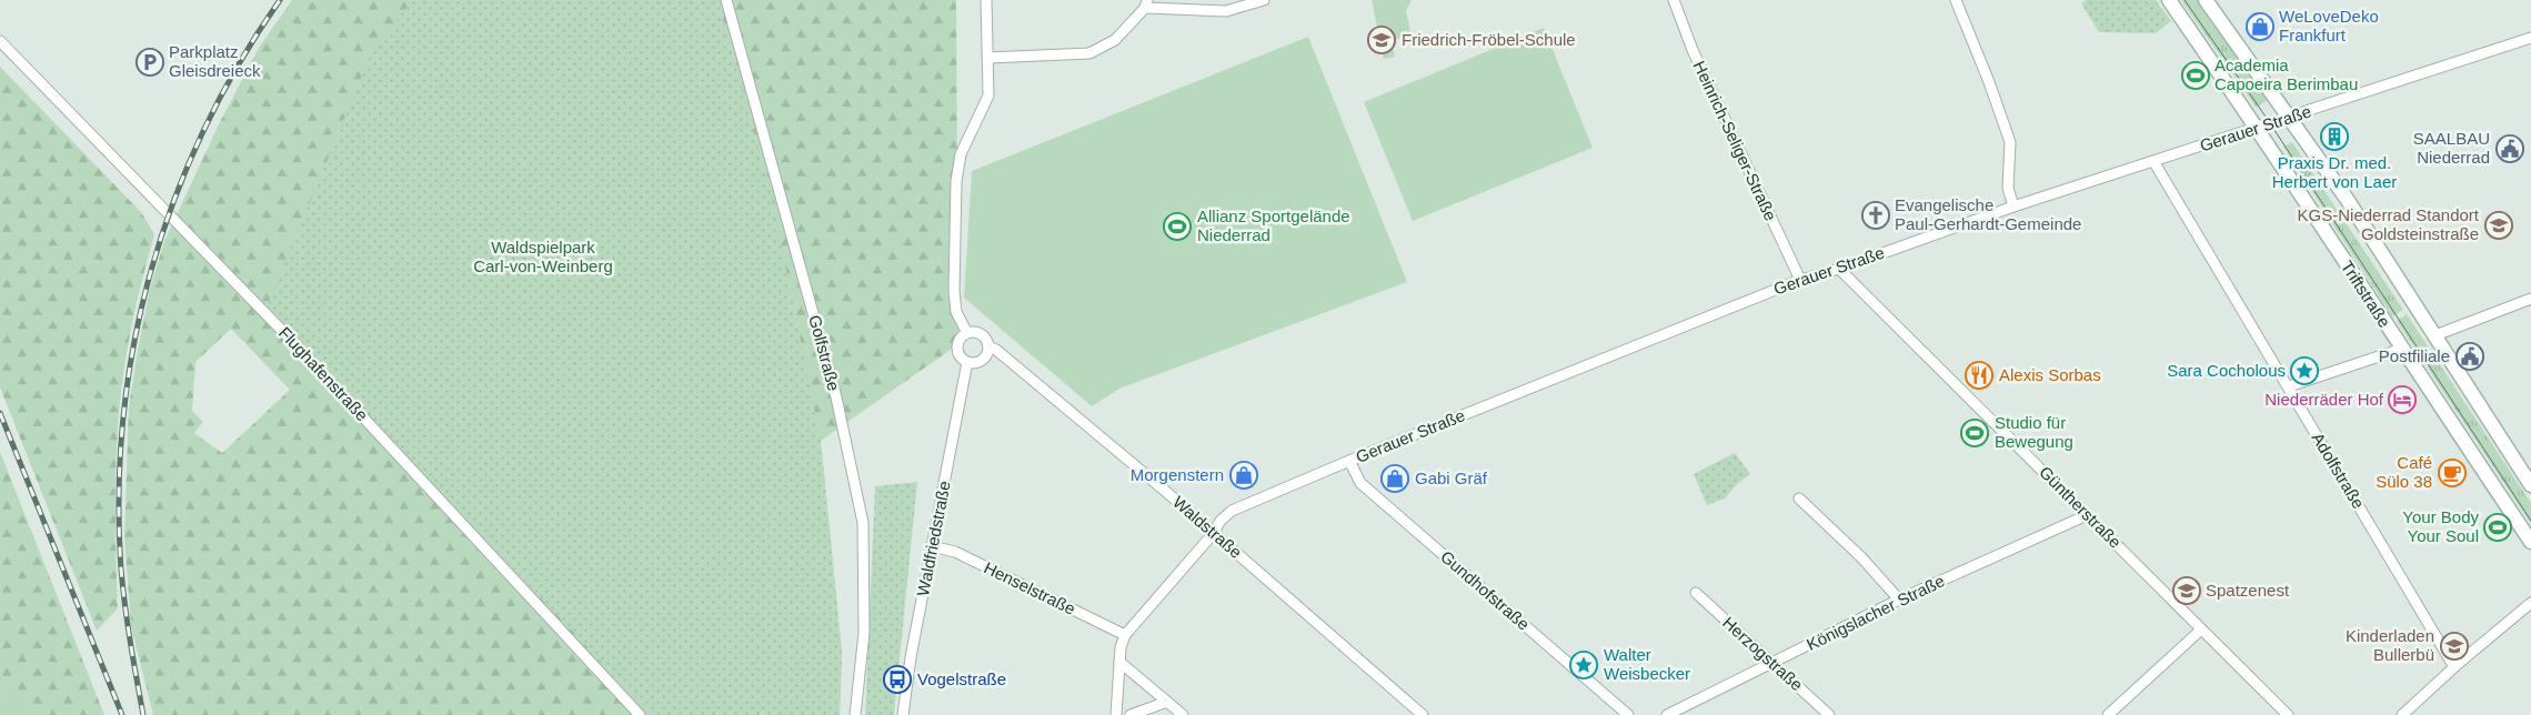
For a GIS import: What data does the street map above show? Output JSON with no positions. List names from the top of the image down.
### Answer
{
  "streets": {
    "main road": ["Triftstraße"],
    "street": [
      "Gerauer Straße",
      "Heinrich-Seliger-Straße",
      "Golfstraße",
      "Flughafenstraße",
      "Adolfstraße",
      "Güntherstraße",
      "Waldstraße",
      "Waldfriedstraße",
      "Henselstraße",
      "Gundhofstraße",
      "Königslacher Straße",
      "Herzogstraße"
    ]
  },
  "crossings": [
    ["Gerauer Straße", "Heinrich-Seliger-Straße"],
    ["Gerauer Straße", "Triftstraße"],
    ["Gerauer Straße", "Adolfstraße"],
    ["Gerauer Straße", "Güntherstraße"],
    ["Gerauer Straße", "Waldstraße"],
    ["Gerauer Straße", "Henselstraße"],
    ["Gerauer Straße", "Gundhofstraße"],
    ["Güntherstraße", "Königslacher Straße"],
    ["Waldstraße", "Waldfriedstraße"],
    ["Waldfriedstraße", "Henselstraße"],
    ["Königslacher Straße", "Herzogstraße"]
  ],
  "parks": ["Waldspielpark Carl-von-Weinberg"],
  "places": {
    "shop": ["WeLoveDeko Frankfurt", "Morgenstern", "Gabi Gräf"],
    "school or university": [
      "Friedrich-Fröbel-Schule",
      "KGS-Niederrad Standort Goldsteinstraße",
      "Spatzenest",
      "Kinderladen Bullerbü"
    ],
    "parking": ["Parkplatz Gleisdreieck"],
    "sports": [
      "Academia Capoeira Berimbau",
      "Allianz Sportgelände Niederrad",
      "Studio für Bewegung",
      "Your Body Your Soul"
    ],
    "building": ["Praxis Dr. med. Herbert von Laer"],
    "public building": ["SAALBAU Niederrad", "Postfiliale"],
    "church": ["Evangelische Paul-Gerhardt-Gemeinde"],
    "place": ["Sara Cocholous", "Walter Weisbecker"],
    "restaurant": ["Alexis Sorbas"],
    "hotel": ["Niederräder Hof"],
    "cafe": ["Café Sülo 38"],
    "bus stop": ["Vogelstraße"]
  }
}
